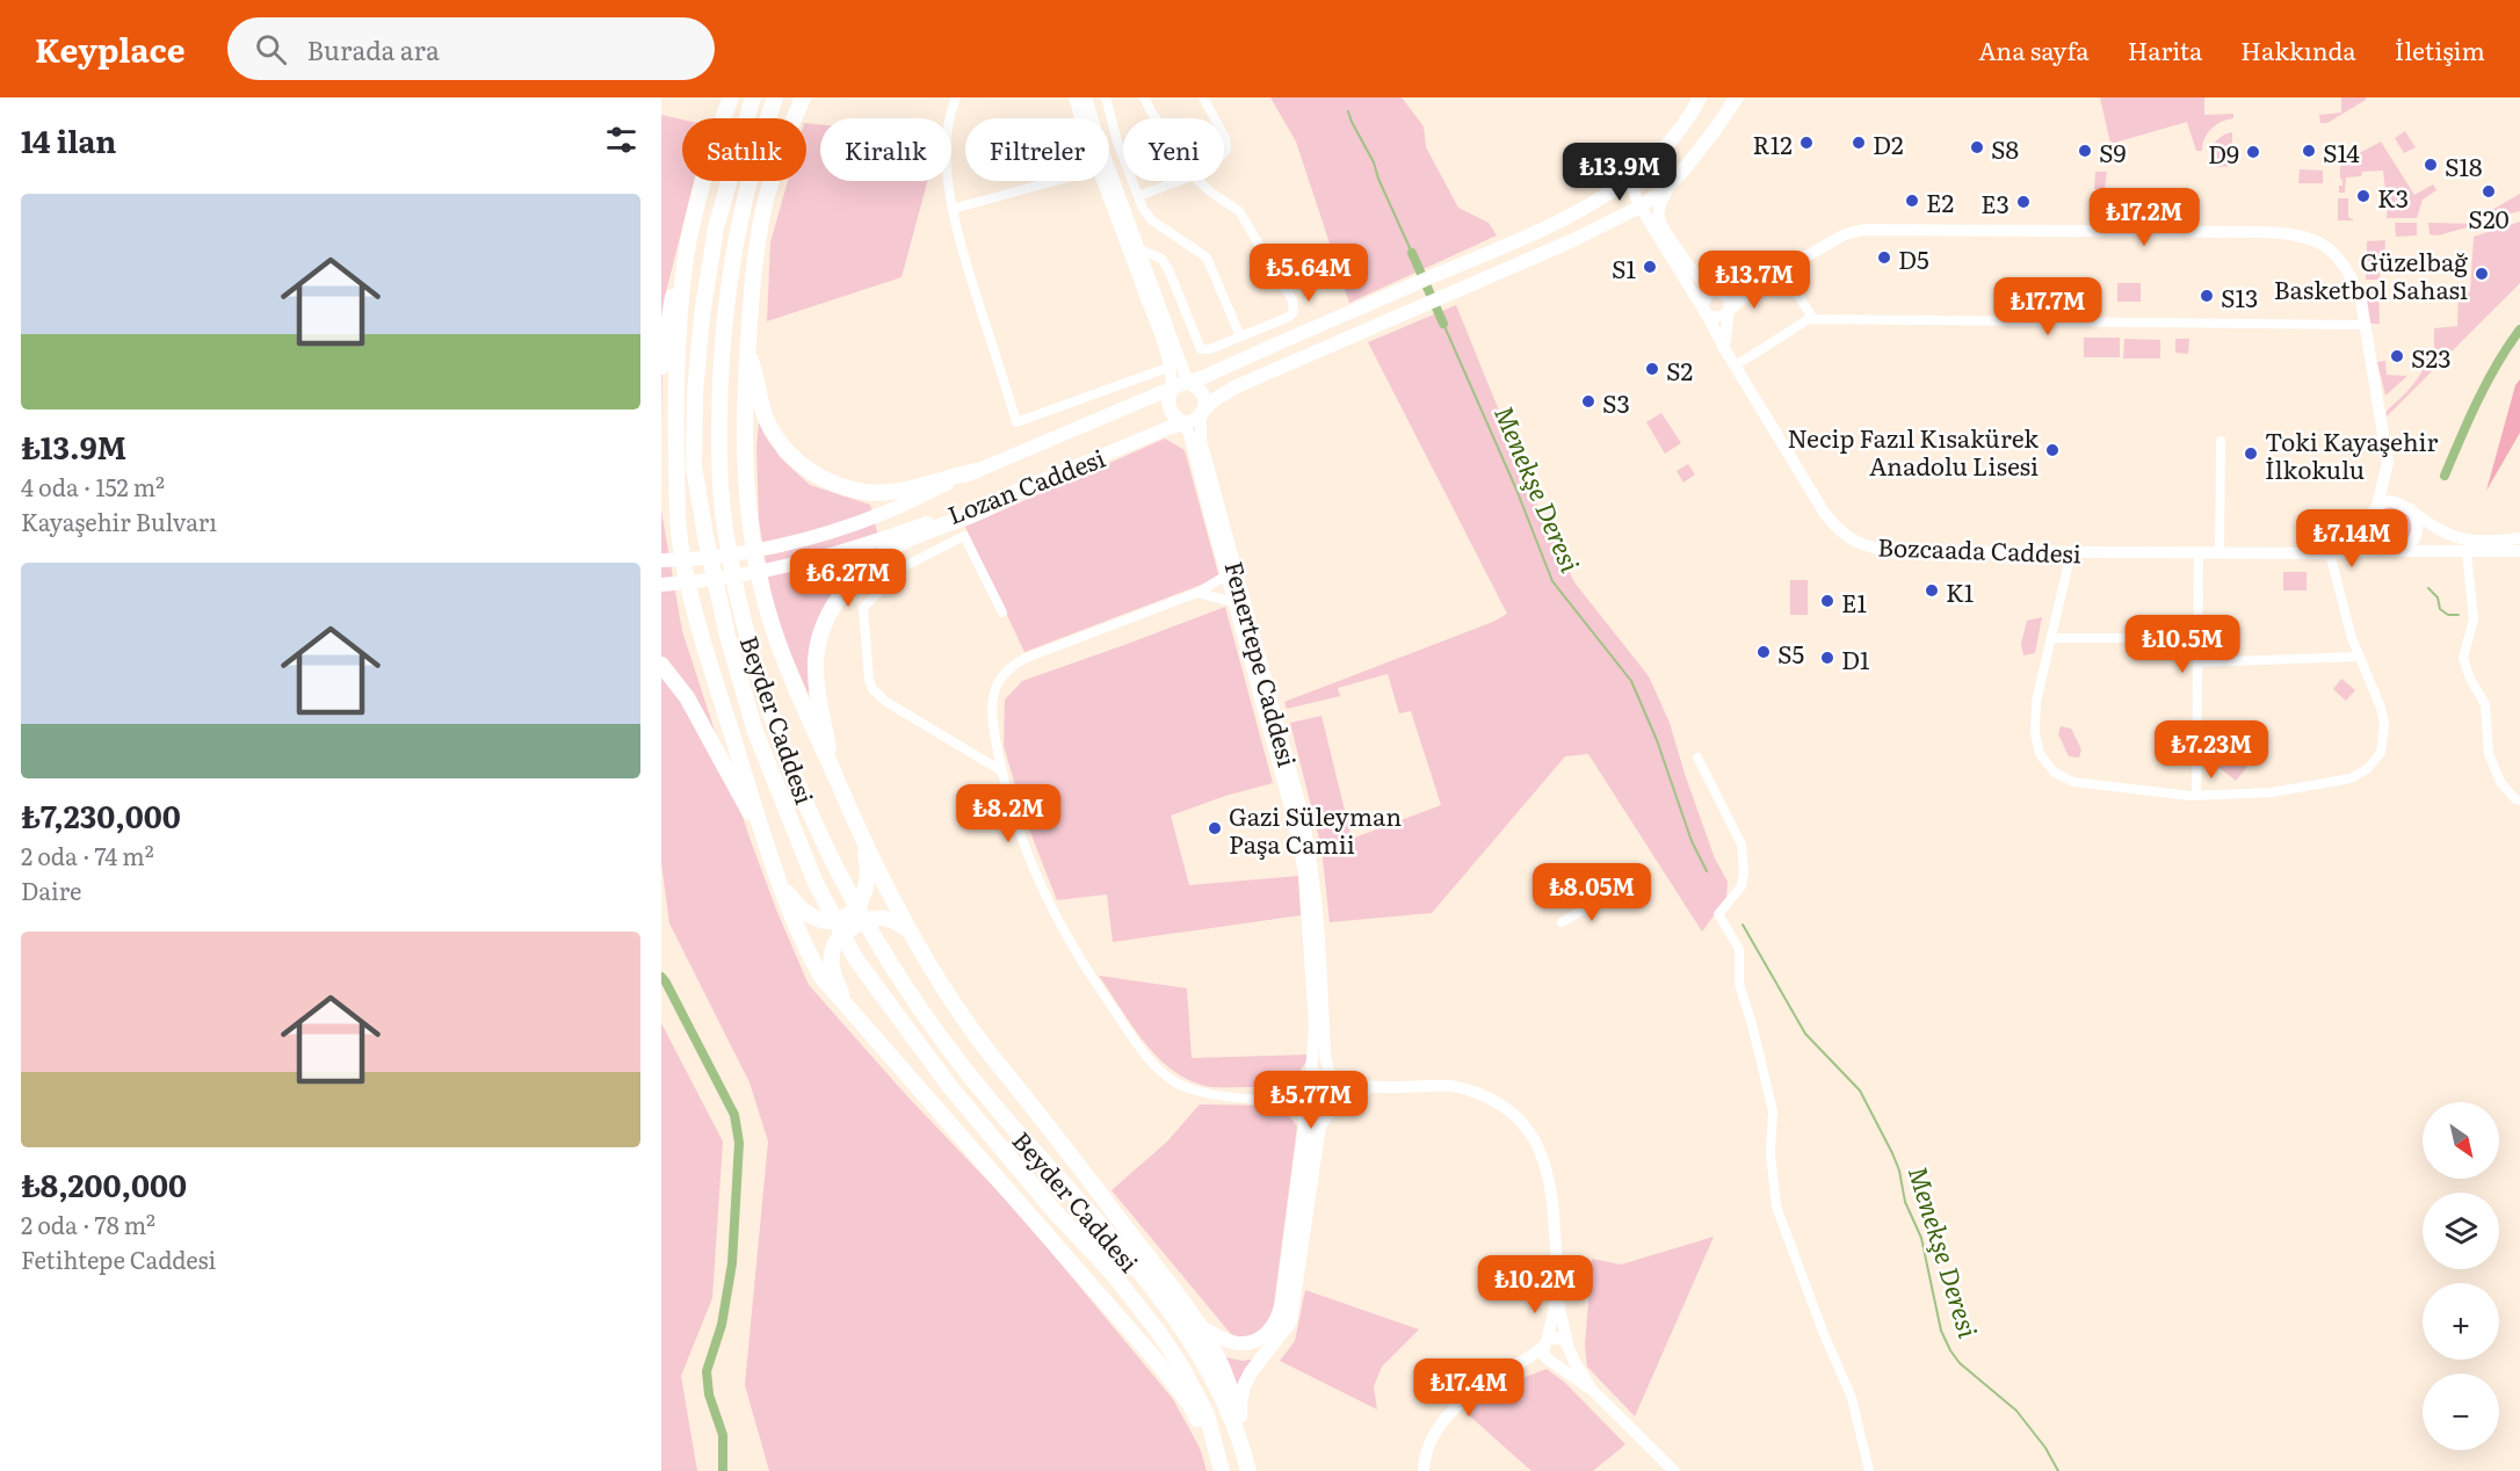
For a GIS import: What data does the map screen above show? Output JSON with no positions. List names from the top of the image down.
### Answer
{
  "streets": {
    "highway": ["Beyder Caddesi"],
    "main road": ["Lozan Caddesi"],
    "street": ["Bozcaada Caddesi", "Fenertepe Caddesi"]
  },
  "crossings": [
    ["Lozan Caddesi", "Fenertepe Caddesi"]
  ],
  "water": ["Menekşe Deresi"],
  "places": [
    "R12",
    "D2",
    "S8",
    "S9",
    "S14",
    "D9",
    "S18",
    "S20",
    "K3",
    "E2",
    "E3",
    "D5",
    "S1",
    "Güzelbağ Basketbol Sahası",
    "S13",
    "S23",
    "S2",
    "S3",
    "Necip Fazıl Kısakürek Anadolu Lisesi",
    "Toki Kayaşehir İlkokulu",
    "K1",
    "E1",
    "S5",
    "D1",
    "Gazi Süleyman Paşa Camii"
  ],
  "north": "bottom right",
  "page": {
    "header": "Keyplace",
    "search": "Burada ara",
    "nav": [
      "Ana sayfa",
      "Harita",
      "Hakkında",
      "İletişim"
    ],
    "heading": "14 ilan",
    "chip": [
      "Satılık",
      "Kiralık",
      "Filtreler",
      "Yeni"
    ],
    "price": [
      "₺13.9M",
      "₺17.2M",
      "₺5.64M",
      "₺13.7M",
      "₺17.7M",
      "₺7.14M",
      "₺6.27M",
      "₺10.5M",
      "₺7.23M",
      "₺8.2M",
      "₺8.05M",
      "₺5.77M",
      "₺10.2M",
      "₺17.4M"
    ],
    "list": [
      {
        "name": "₺13.9M",
        "note": "4 oda · 152 m² · Kayaşehir Bulvarı"
      },
      {
        "name": "₺7,230,000",
        "note": "2 oda · 74 m² · Daire"
      },
      {
        "name": "₺8,200,000",
        "note": "2 oda · 78 m² · Fetihtepe Caddesi"
      }
    ],
    "map_buttons": ["+", "−"]
  }
}
